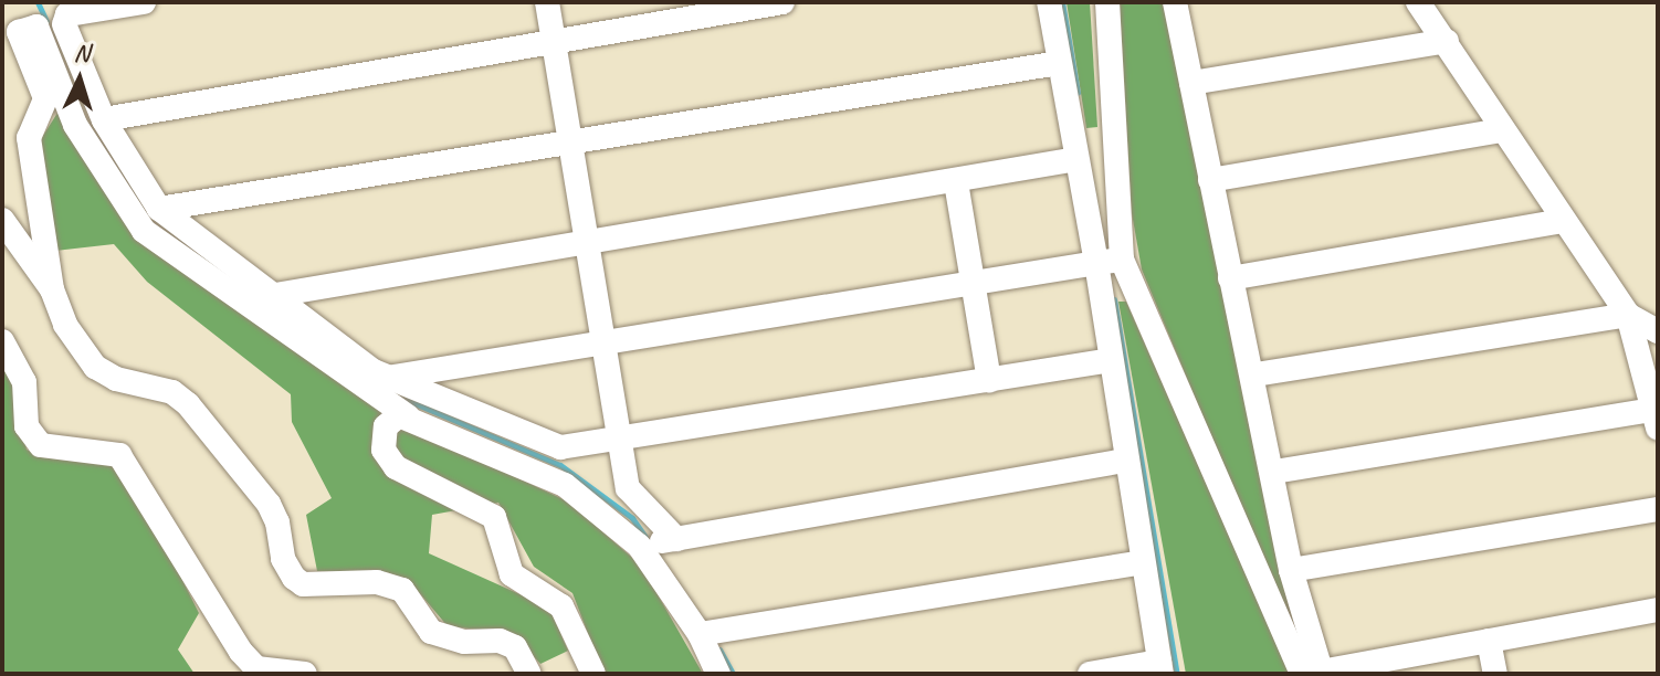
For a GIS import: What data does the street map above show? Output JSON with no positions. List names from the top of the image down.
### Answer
{
  "north": "top"
}
